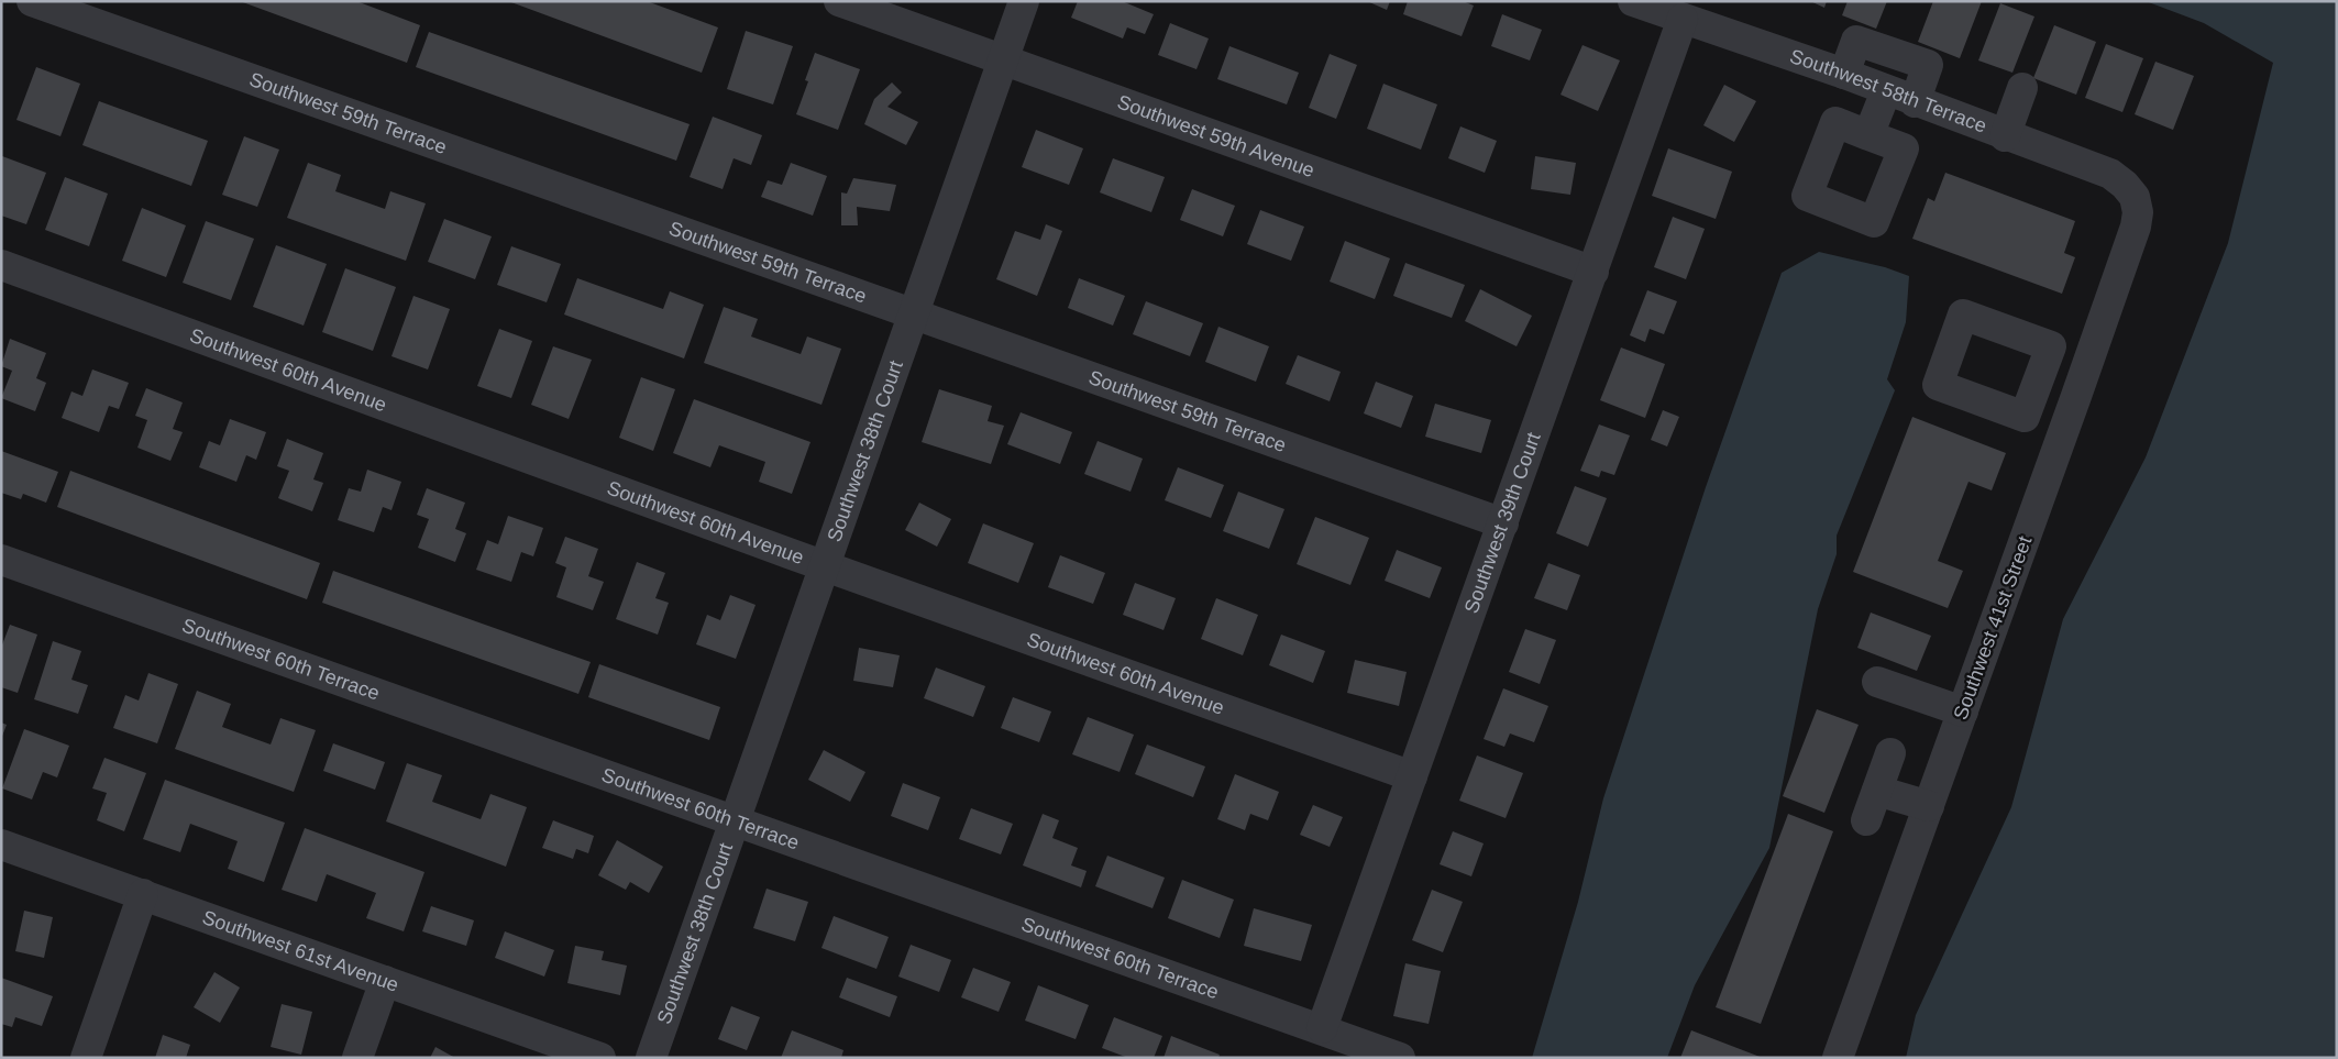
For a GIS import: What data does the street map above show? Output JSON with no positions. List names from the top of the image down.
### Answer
{
  "streets": {
    "street": [
      "Southwest 58th Terrace",
      "Southwest 59th Terrace",
      "Southwest 59th Avenue",
      "Southwest 60th Avenue",
      "Southwest 38th Court",
      "Southwest 39th Court",
      "Southwest 41st Street",
      "Southwest 60th Terrace",
      "Southwest 61st Avenue"
    ]
  },
  "crossings": [
    ["Southwest 58th Terrace", "Southwest 39th Court"],
    ["Southwest 58th Terrace", "Southwest 41st Street"],
    ["Southwest 59th Terrace", "Southwest 38th Court"],
    ["Southwest 59th Terrace", "Southwest 39th Court"],
    ["Southwest 59th Avenue", "Southwest 38th Court"],
    ["Southwest 59th Avenue", "Southwest 39th Court"],
    ["Southwest 60th Avenue", "Southwest 38th Court"],
    ["Southwest 60th Avenue", "Southwest 39th Court"],
    ["Southwest 38th Court", "Southwest 60th Terrace"],
    ["Southwest 39th Court", "Southwest 60th Terrace"]
  ]
}
